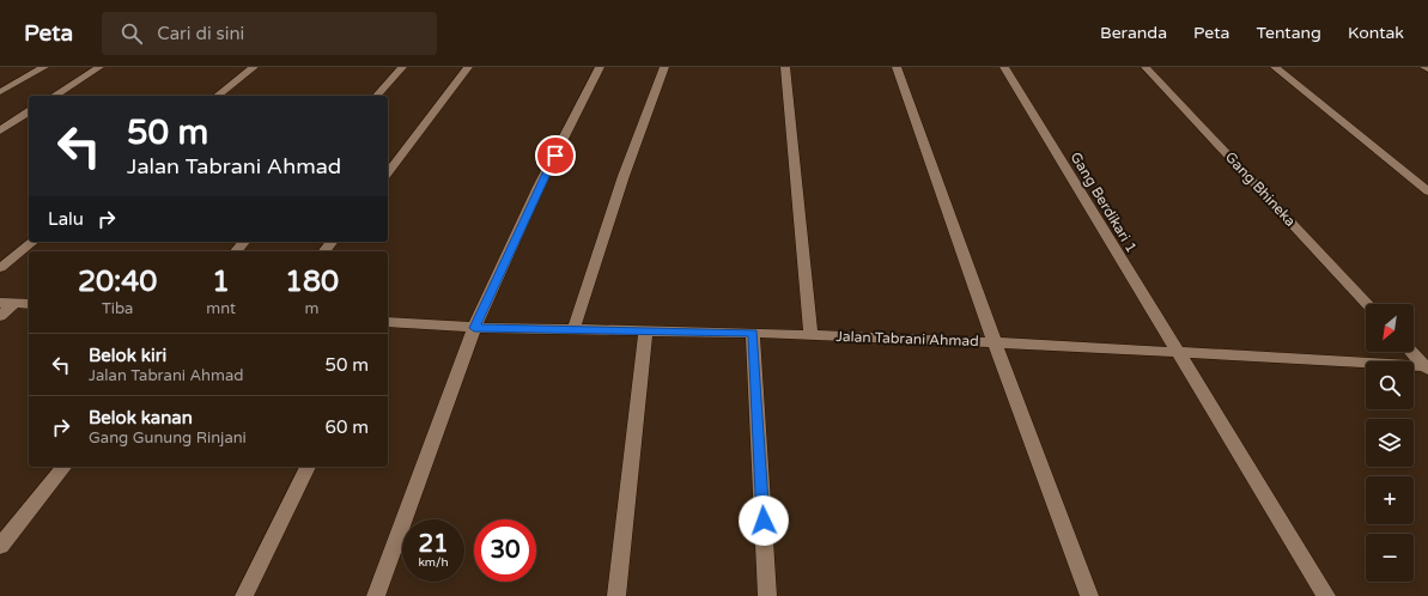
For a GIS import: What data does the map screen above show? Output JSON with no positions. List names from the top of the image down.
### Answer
{
  "streets": {
    "street": ["Gang Bhineka", "Gang Berdikari 1", "Jalan Tabrani Ahmad"]
  },
  "crossings": [
    ["Gang Berdikari 1", "Jalan Tabrani Ahmad"]
  ],
  "north": "bottom left",
  "page": {
    "header": "Peta",
    "search": "Cari di sini",
    "nav": [
      "Beranda",
      "Peta",
      "Tentang",
      "Kontak"
    ],
    "turn": ["50 m", "Jalan Tabrani Ahmad"],
    "then": "Lalu",
    "eta": [
      "20:40",
      "Tiba",
      "1",
      "mnt",
      "180",
      "m"
    ],
    "map_buttons": ["+", "−"],
    "list": [
      {
        "name": "Belok kiri",
        "note": "Jalan Tabrani Ahmad",
        "value": "50 m"
      },
      {
        "name": "Belok kanan",
        "note": "Gang Gunung Rinjani",
        "value": "60 m"
      }
    ],
    "speed": "21 km/h",
    "limit": "30"
  }
}
